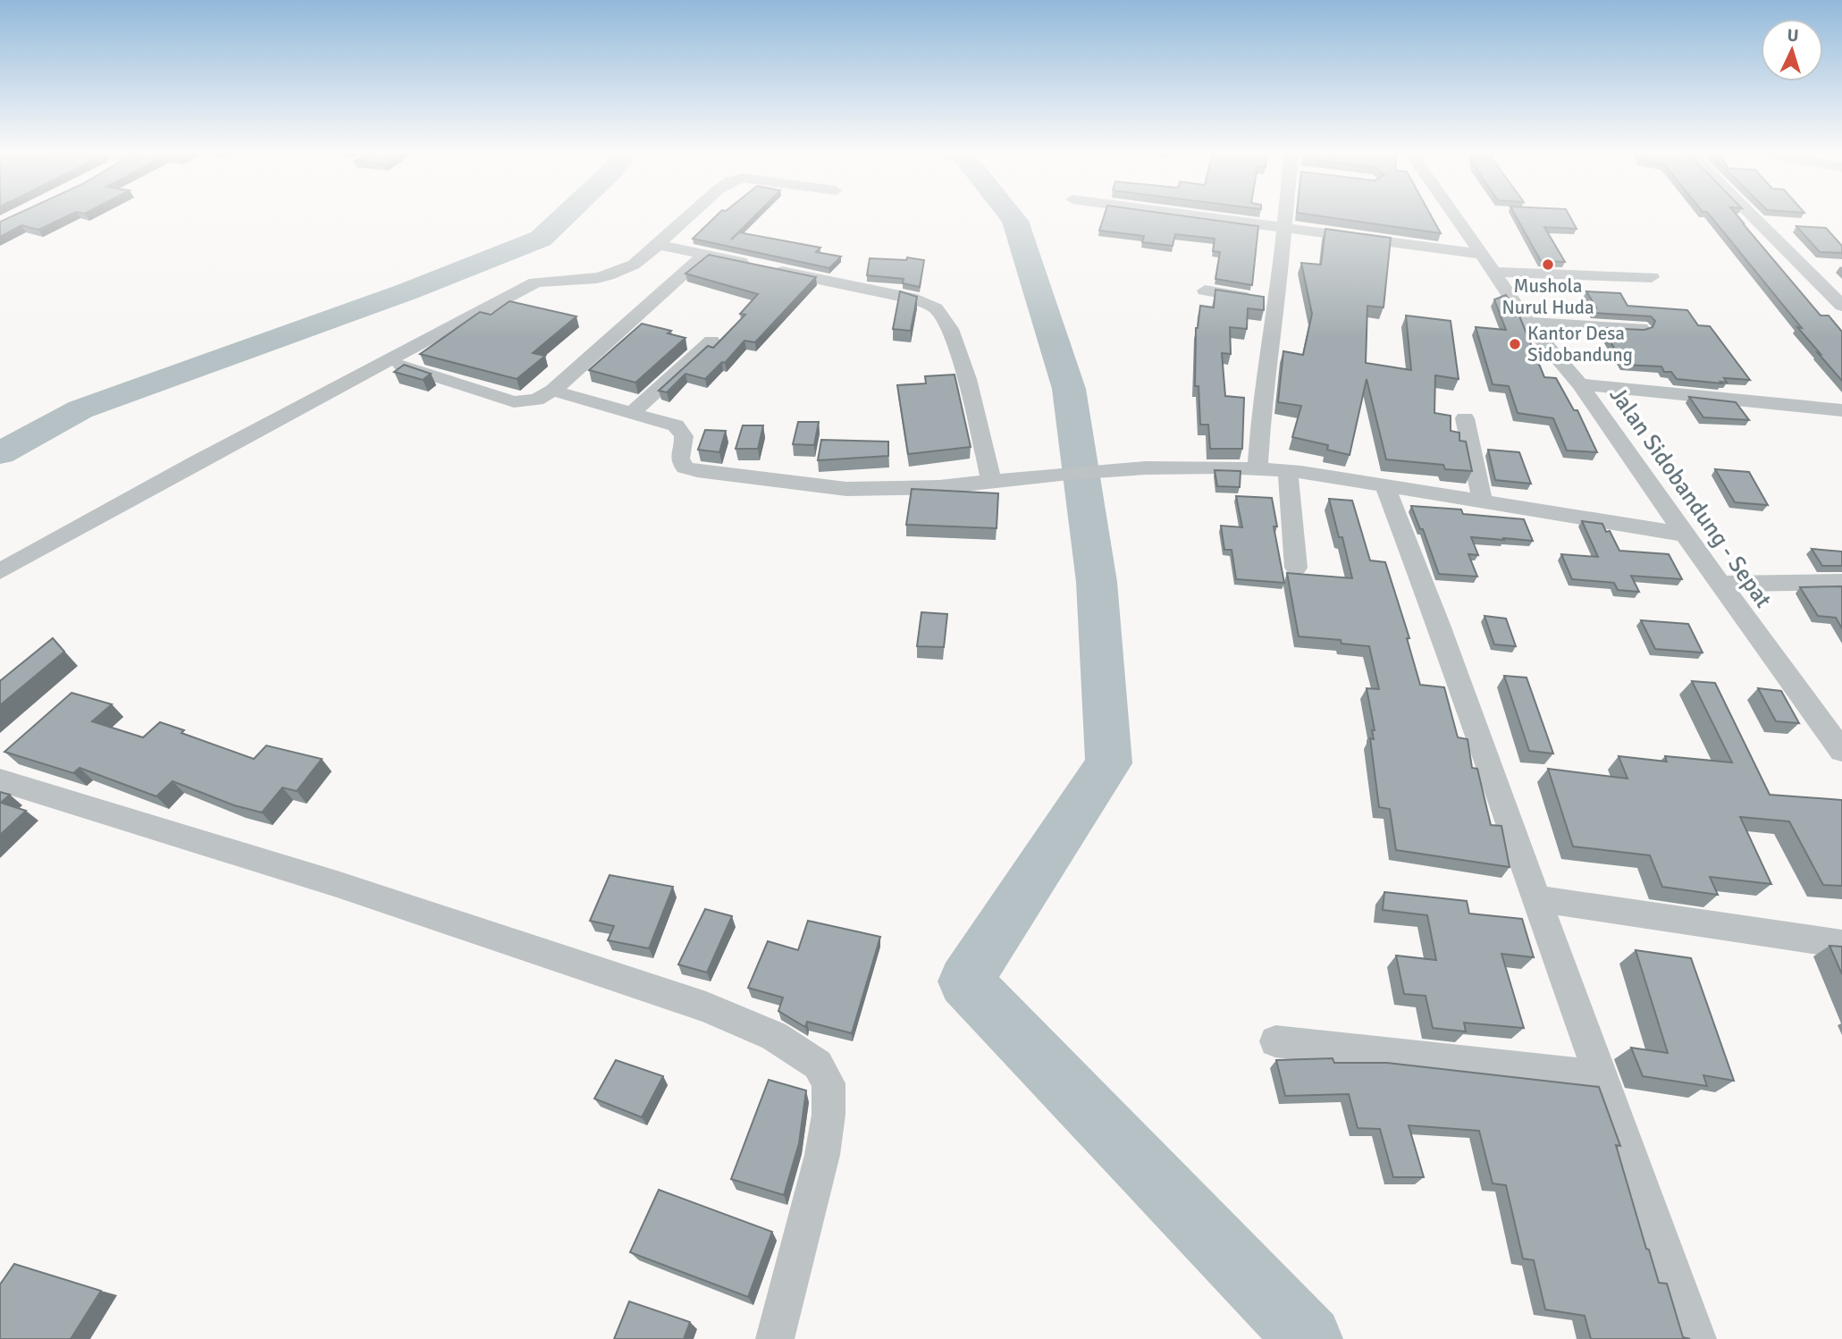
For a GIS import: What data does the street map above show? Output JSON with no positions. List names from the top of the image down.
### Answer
{
  "streets": {
    "street": ["Jalan Sidobandung - Sepat"]
  },
  "places": ["Mushola Nurul Huda", "Kantor Desa Sidobandung"],
  "north": "top"
}
